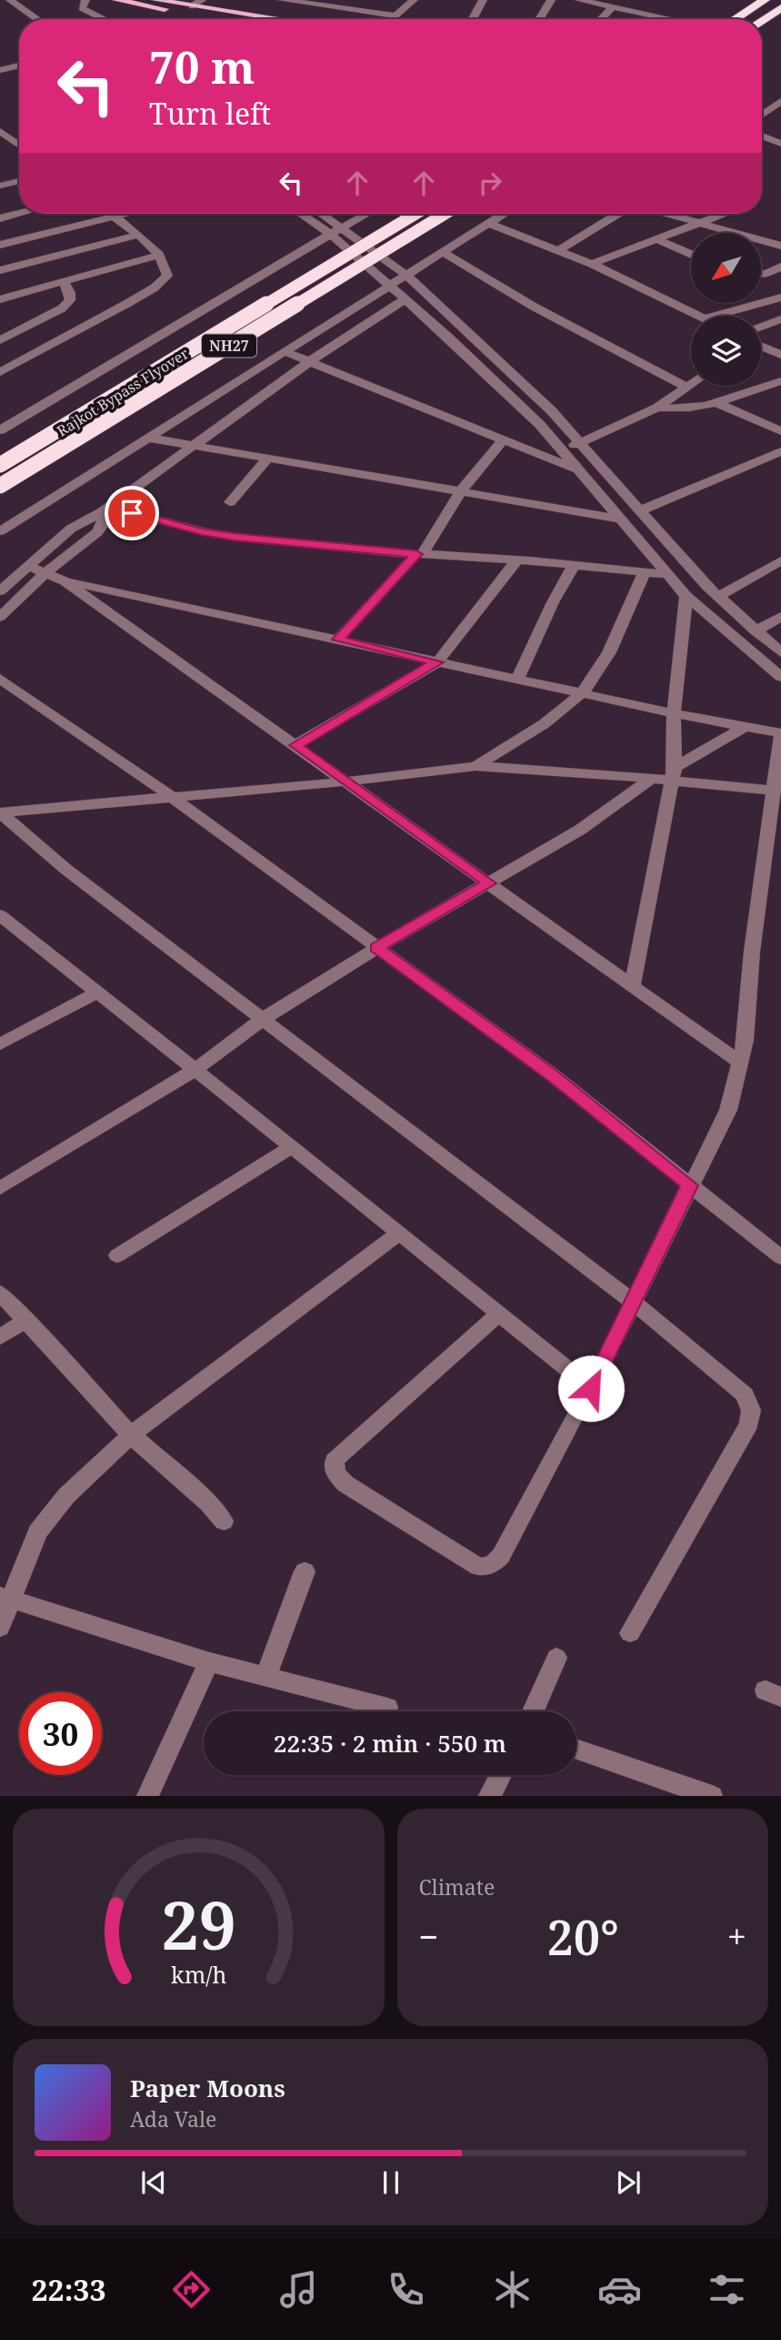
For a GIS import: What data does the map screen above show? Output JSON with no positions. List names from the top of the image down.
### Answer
{
  "streets": {
    "highway": ["NH27", "Rajkot Bypass Flyover"]
  },
  "north": "bottom left",
  "page": {
    "turn": ["70 m", "Turn left"],
    "limit": "30",
    "trip": "22:35 · 2 min · 550 m",
    "tile": "Climate",
    "heat": ["−", "20°", "+"],
    "song": ["Paper Moons", "Ada Vale"],
    "tabs": "22:33",
    "gauge": ["29", "km/h"]
  }
}
